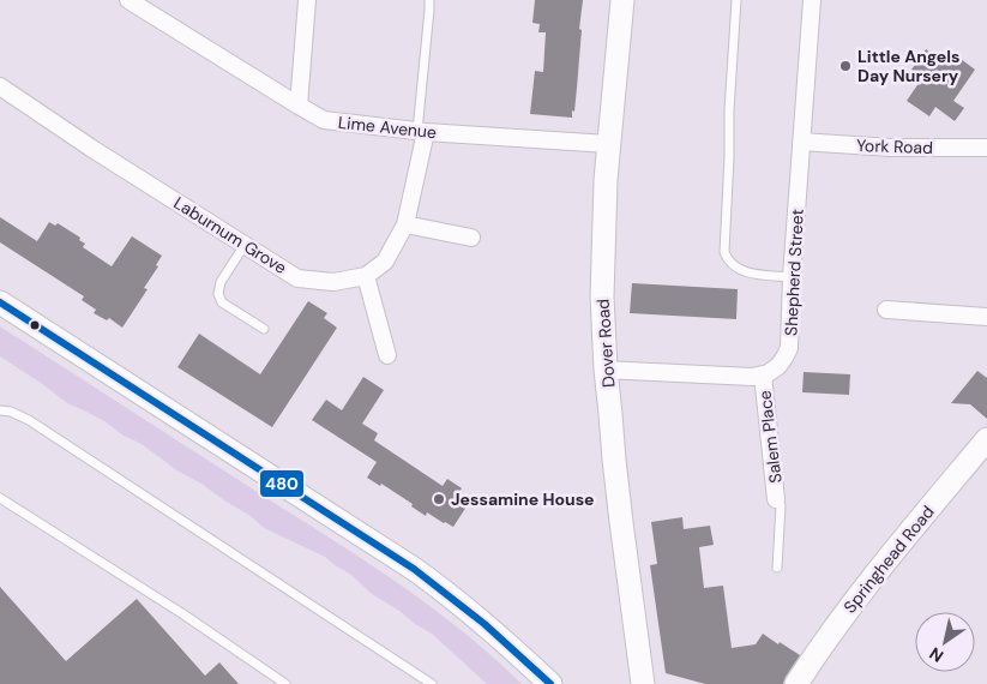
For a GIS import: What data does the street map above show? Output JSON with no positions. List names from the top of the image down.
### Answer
{
  "streets": {
    "street": [
      "Lime Avenue",
      "York Road",
      "Laburnum Grove",
      "Shepherd Street",
      "Dover Road",
      "Salem Place",
      "Springhead Road"
    ]
  },
  "crossings": [
    ["Lime Avenue", "Dover Road"],
    ["York Road", "Shepherd Street"],
    ["Shepherd Street", "Salem Place"]
  ],
  "places": ["Little Angels Day Nursery", "Jessamine House"],
  "lines": ["transit line 480"],
  "north": "bottom left"
}
